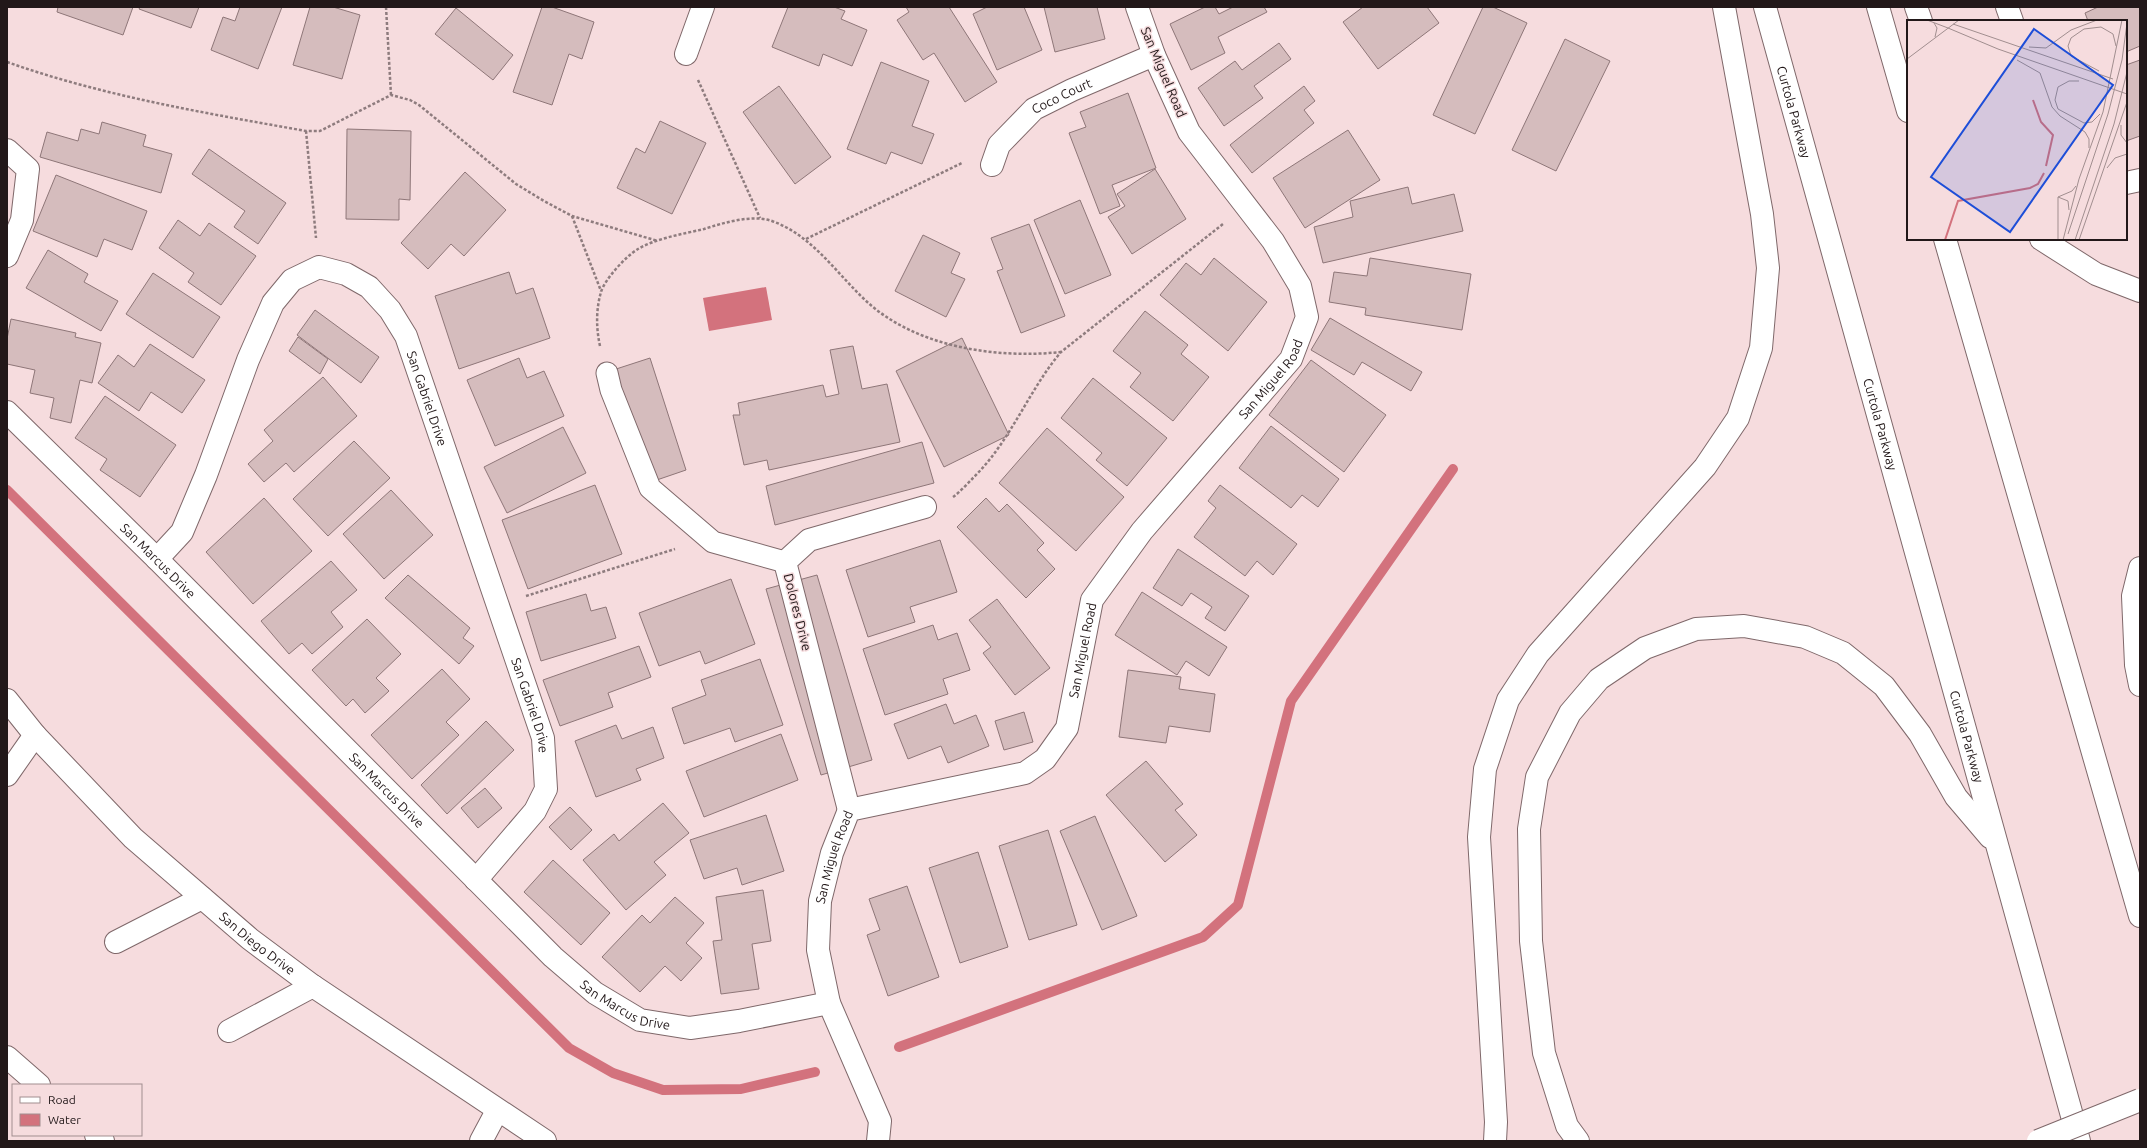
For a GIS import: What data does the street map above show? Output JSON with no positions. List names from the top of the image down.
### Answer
{
  "streets": {
    "main road": [
      "San Miguel Road",
      "Coco Court",
      "Curtola Parkway",
      "San Gabriel Drive",
      "San Marcus Drive",
      "Dolores Drive",
      "San Diego Drive"
    ]
  },
  "crossings": [
    ["San Miguel Road", "Coco Court"],
    ["San Miguel Road", "San Marcus Drive"],
    ["San Miguel Road", "Dolores Drive"],
    ["San Gabriel Drive", "San Marcus Drive"]
  ],
  "legend": ["Road", "Water"]
}
